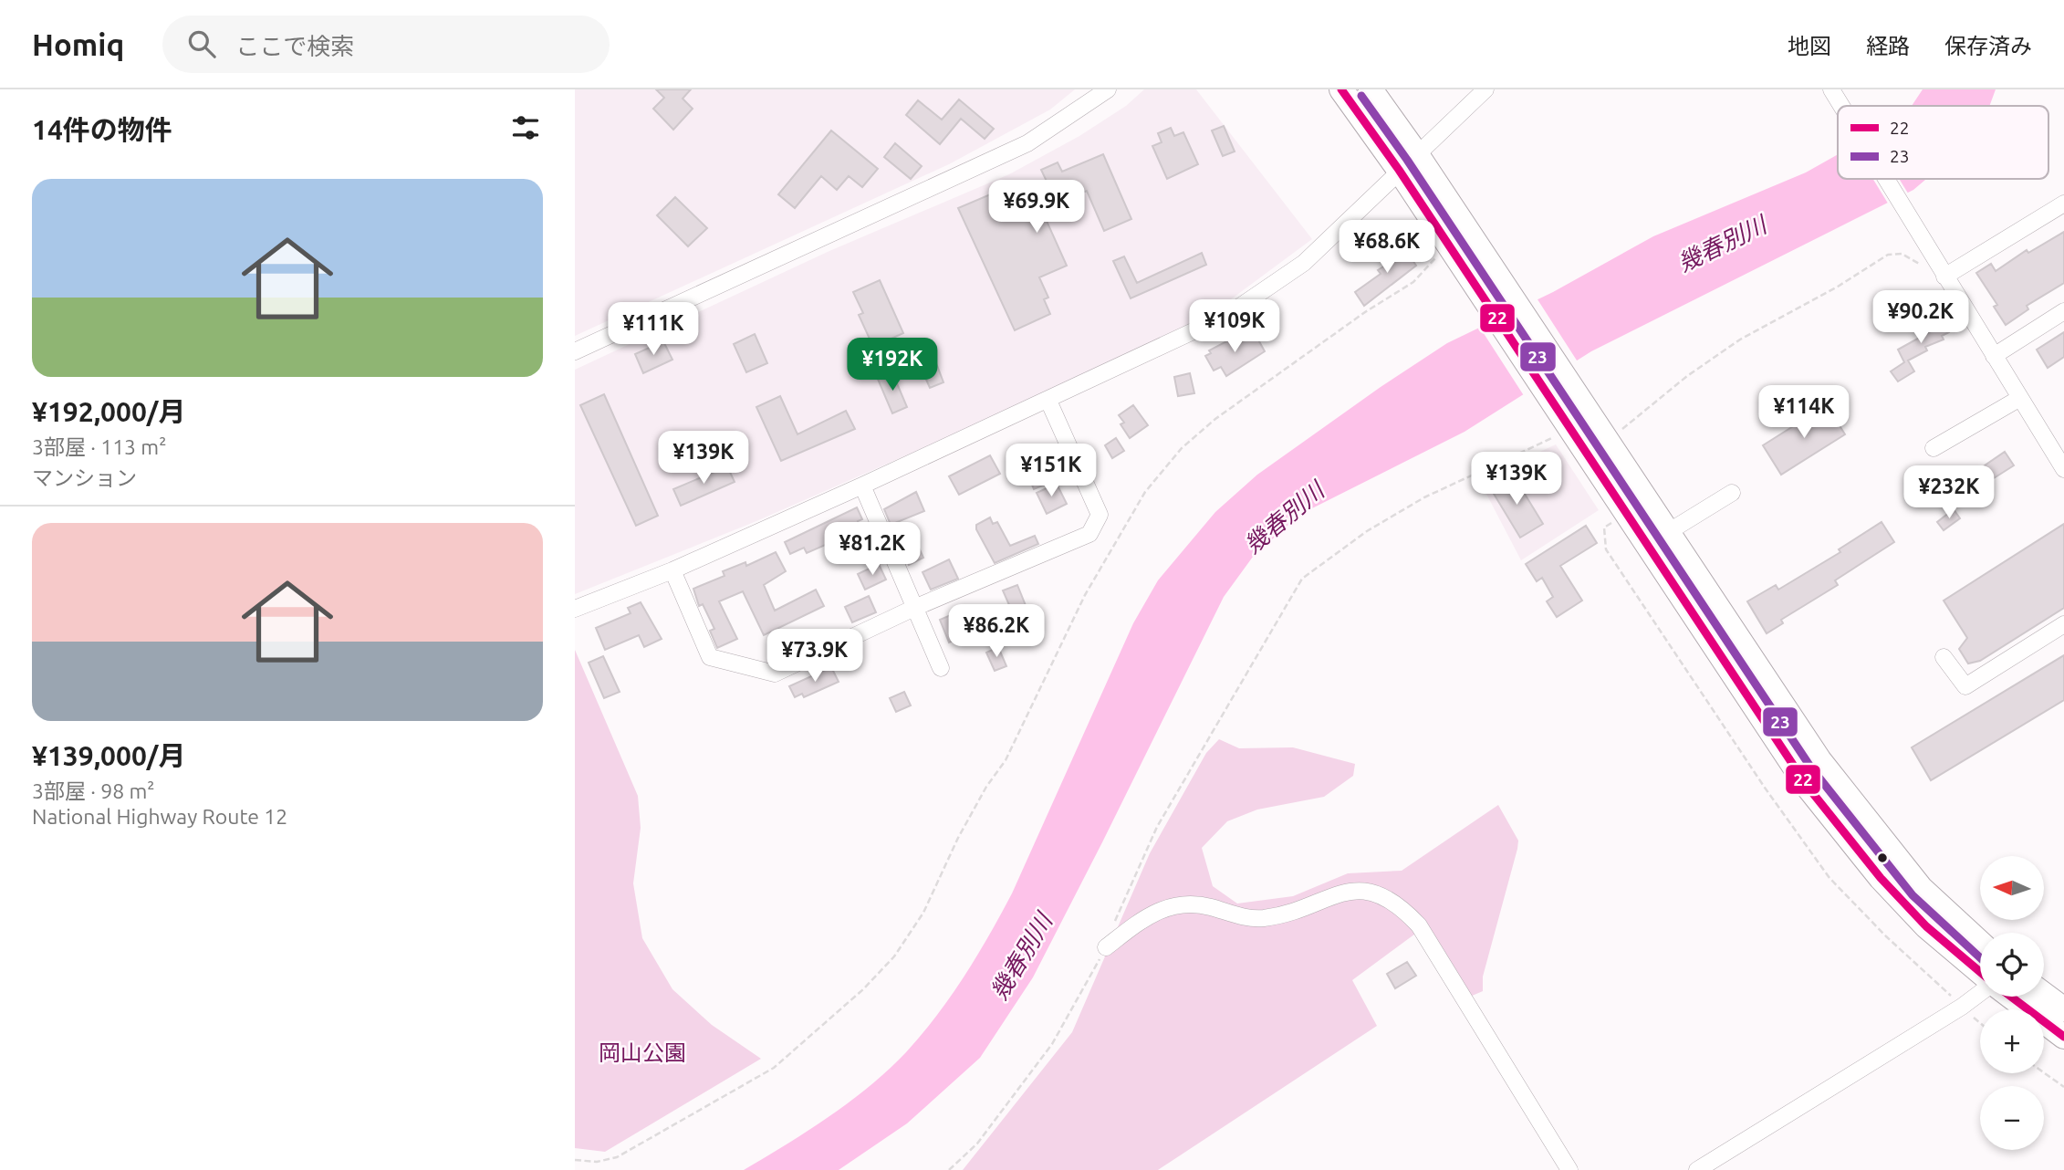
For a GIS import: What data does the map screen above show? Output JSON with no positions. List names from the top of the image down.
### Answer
{
  "water": ["幾春別川"],
  "parks": ["岡山公園"],
  "lines": ["transit line 22", "transit line 23"],
  "legend": ["22", "23"],
  "north": "left",
  "page": {
    "header": "Homiq",
    "search": "ここで検索",
    "nav": ["地図", "経路", "保存済み"],
    "heading": "14件の物件",
    "list": [
      {
        "name": "¥192,000/月",
        "note": "3部屋 · 113 m² · マンション"
      },
      {
        "name": "¥139,000/月",
        "note": "3部屋 · 98 m² · National Highway Route 12"
      }
    ],
    "price": [
      "¥69.9K",
      "¥68.6K",
      "¥90.2K",
      "¥109K",
      "¥111K",
      "¥192K",
      "¥114K",
      "¥139K",
      "¥151K",
      "¥139K",
      "¥232K",
      "¥81.2K",
      "¥86.2K",
      "¥73.9K"
    ],
    "map_buttons": ["+", "−"]
  }
}
